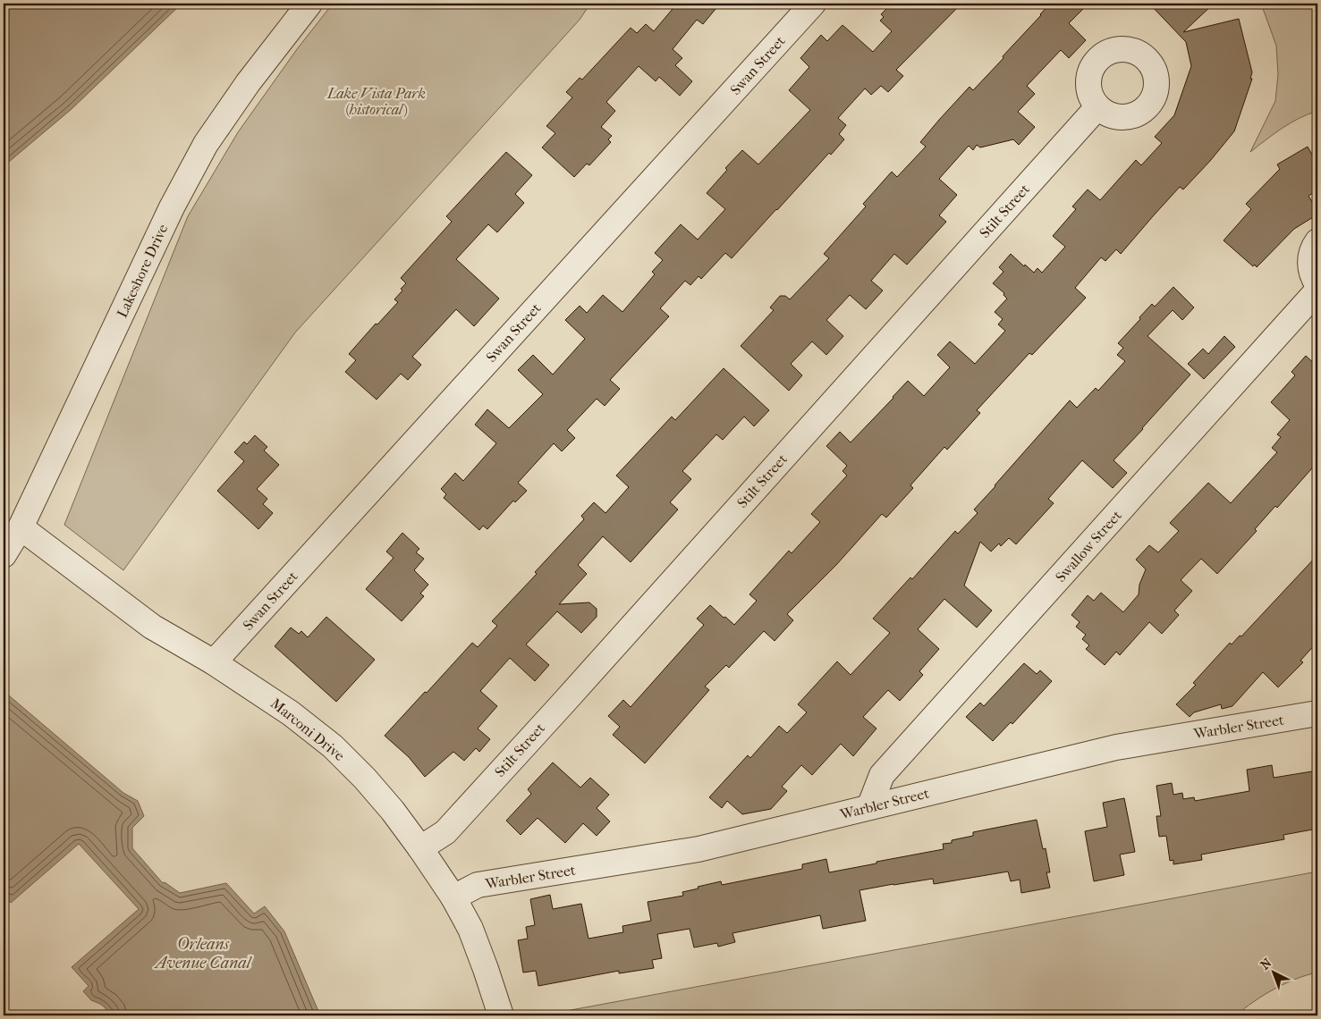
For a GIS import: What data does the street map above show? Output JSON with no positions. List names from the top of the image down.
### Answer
{
  "streets": {
    "street": [
      "Swan Street",
      "Stilt Street",
      "Lakeshore Drive",
      "Swallow Street",
      "Warbler Street",
      "Marconi Drive"
    ]
  },
  "crossings": [
    ["Swan Street", "Marconi Drive"],
    ["Stilt Street", "Marconi Drive"],
    ["Lakeshore Drive", "Marconi Drive"],
    ["Swallow Street", "Warbler Street"],
    ["Warbler Street", "Marconi Drive"]
  ],
  "water": ["Orleans Avenue Canal"],
  "parks": ["Lake Vista Park (historical)"],
  "north": "top left"
}
